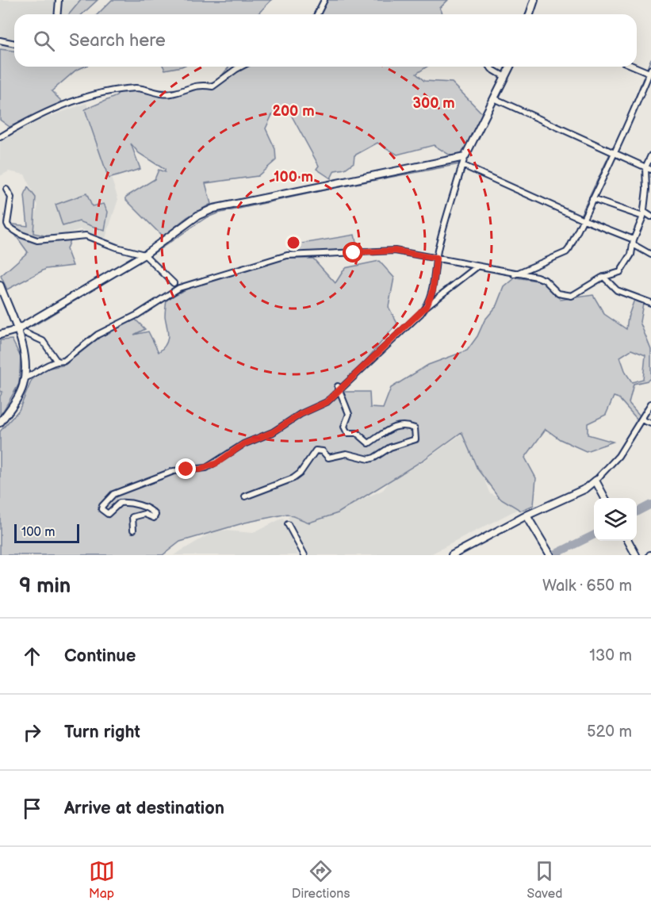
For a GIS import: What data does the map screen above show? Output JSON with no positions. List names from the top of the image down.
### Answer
{
  "scale_bar": "100 m",
  "page": {
    "search": "Search here",
    "scale": "100 m",
    "heading": ["9 min", "Walk · 650 m"],
    "list": [
      ["Continue", "130 m"],
      ["Turn right", "520 m"],
      "Arrive at destination"
    ],
    "nav": ["Map", "Directions", "Saved"]
  },
  "rings": ["300 m", "200 m", "100 m"]
}
